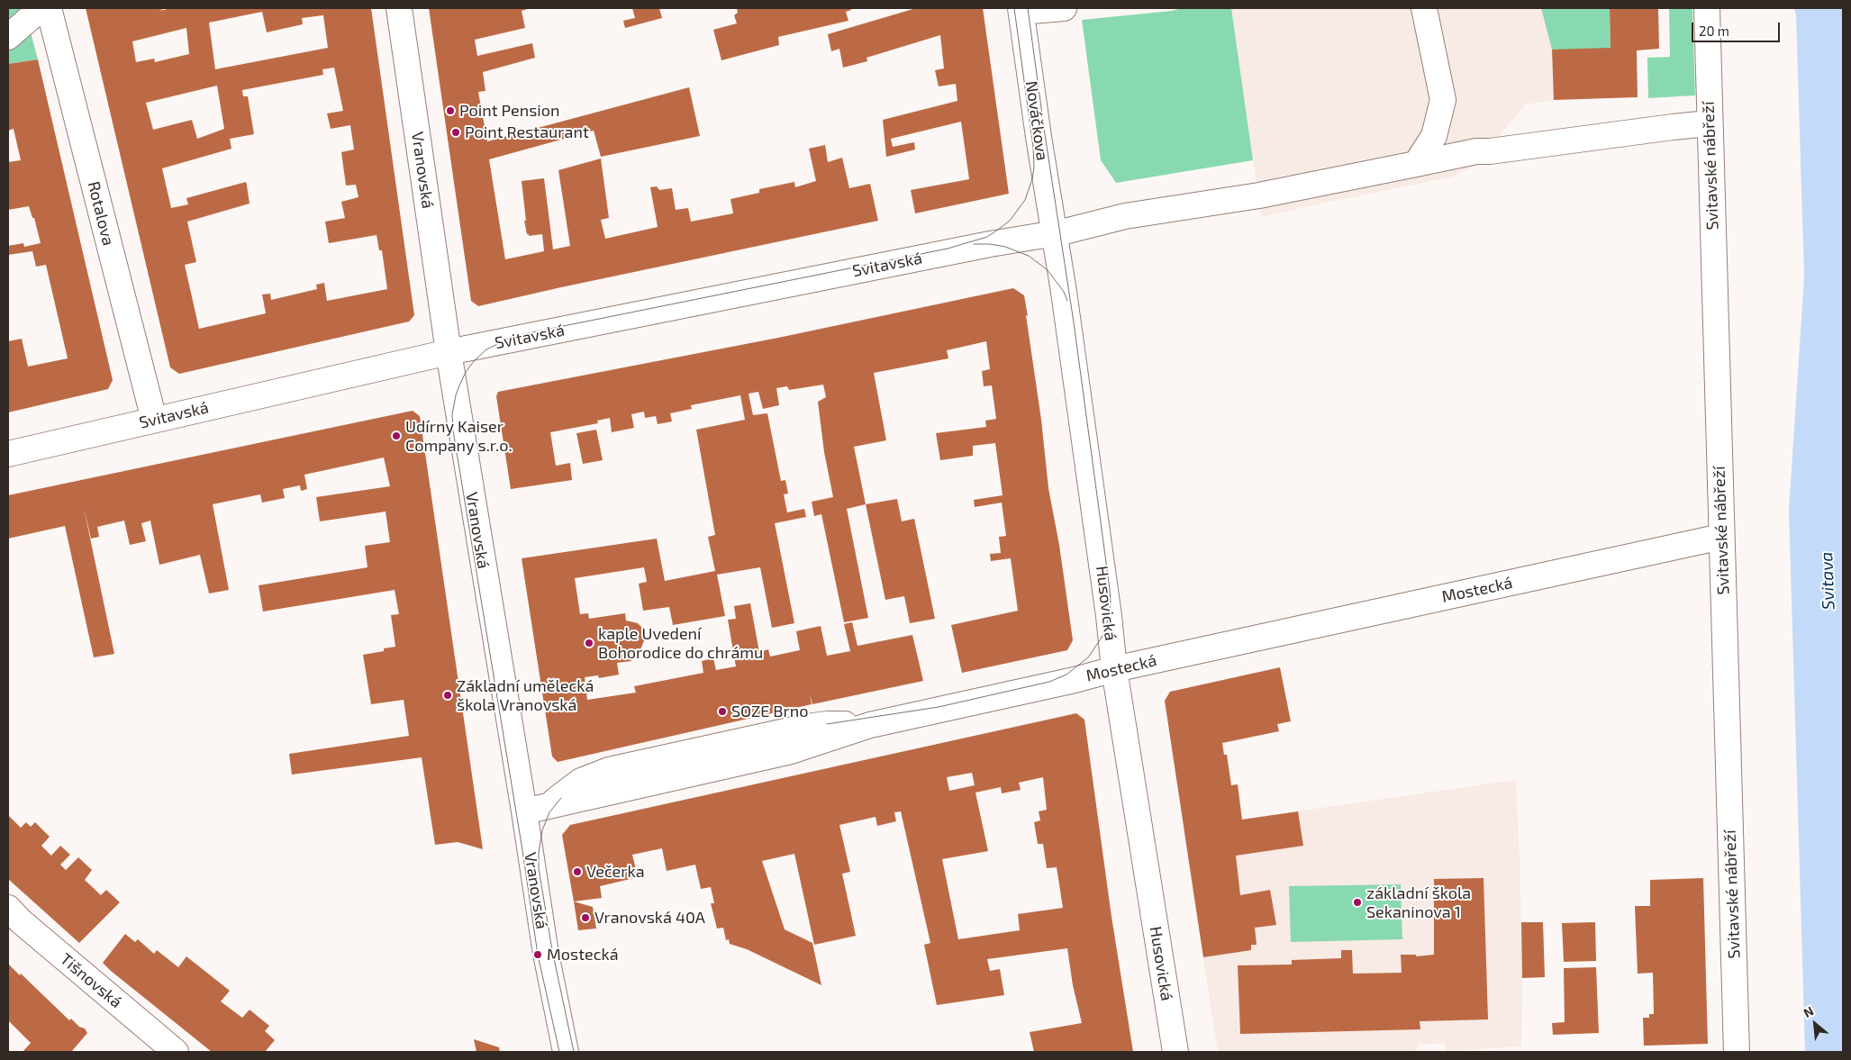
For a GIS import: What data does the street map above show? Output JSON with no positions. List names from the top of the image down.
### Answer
{
  "streets": {
    "street": [
      "Nováčkova",
      "Svitavské nábřeží",
      "Vranovská",
      "Rotalova",
      "Svitavská",
      "Mostecká",
      "Husovická",
      "Tišnovská"
    ]
  },
  "crossings": [
    ["Nováčkova", "Svitavská"],
    ["Nováčkova", "Husovická"],
    ["Svitavské nábřeží", "Svitavská"],
    ["Svitavské nábřeží", "Mostecká"],
    ["Vranovská", "Svitavská"],
    ["Vranovská", "Mostecká"],
    ["Rotalova", "Svitavská"],
    ["Svitavská", "Husovická"],
    ["Mostecká", "Husovická"]
  ],
  "water": ["Svitava"],
  "places": [
    "Point Pension",
    "Point Restaurant",
    "Udírny Kaiser Company s.r.o.",
    "kaple Uvedení Bohorodice do chrámu",
    "Základní umělecká škola Vranovská",
    "SOZE Brno",
    "Večerka",
    "základní škola Sekaninova 1",
    "Vranovská 40A",
    "Mostecká"
  ],
  "scale_bar": "20 m",
  "north": "top left"
}
